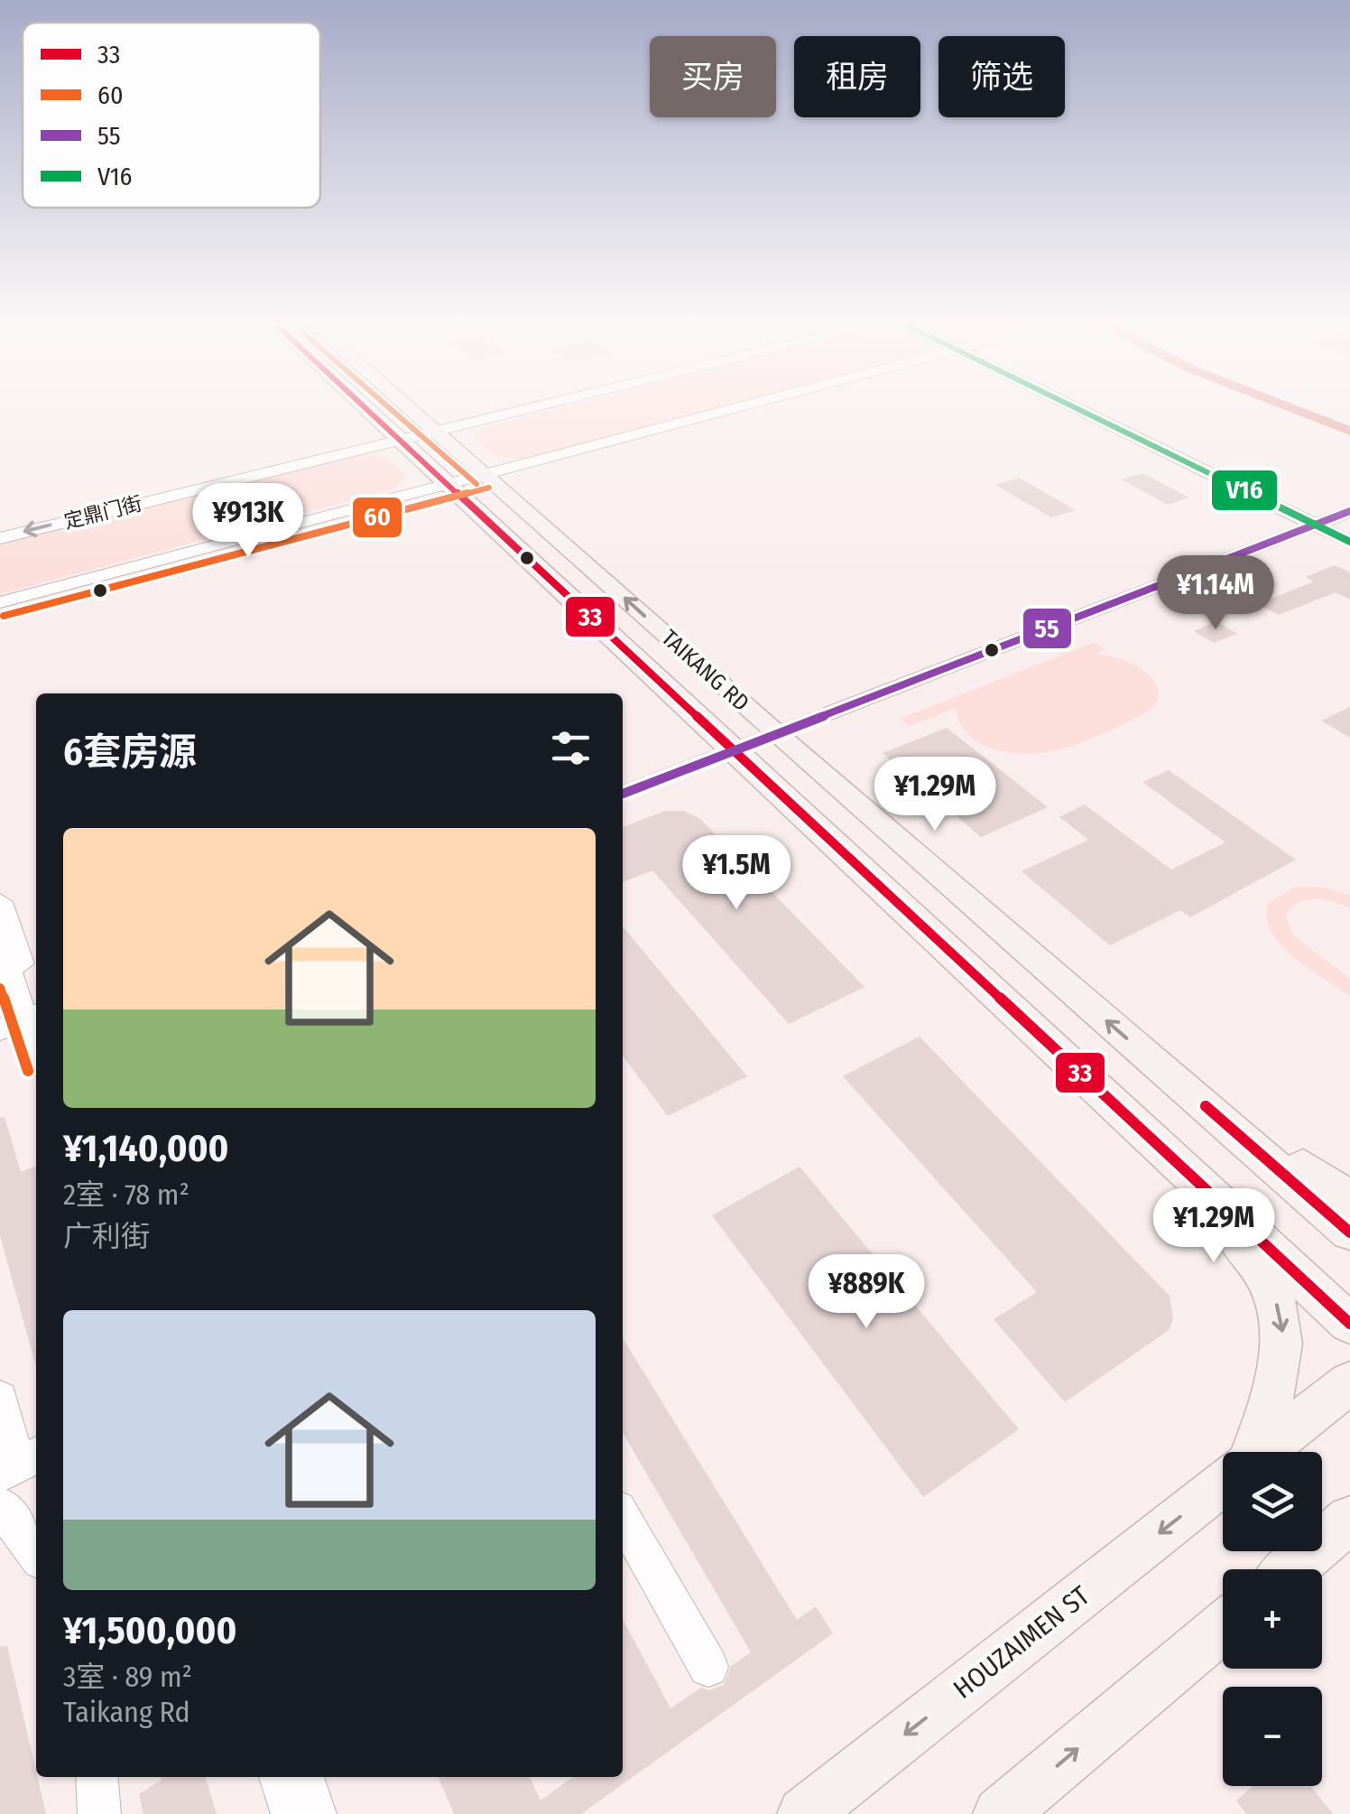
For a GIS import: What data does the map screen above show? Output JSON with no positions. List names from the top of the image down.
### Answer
{
  "streets": {
    "main road": ["TAIKANG RD", "HOUZAIMEN ST"],
    "street": ["定鼎门街"]
  },
  "crossings": [
    ["定鼎门街", "TAIKANG RD"]
  ],
  "lines": [
    "transit line 33",
    "transit line 60",
    "transit line V16",
    "transit line 55"
  ],
  "legend": [
    "33",
    "60",
    "55",
    "V16"
  ],
  "page": {
    "chip": ["买房", "租房", "筛选"],
    "price": [
      "¥913K",
      "¥1.14M",
      "¥1.29M",
      "¥1.5M",
      "¥1.29M",
      "¥889K"
    ],
    "heading": "6套房源",
    "list": [
      {
        "name": "¥1,140,000",
        "note": "2室 · 78 m² · 广利街"
      },
      {
        "name": "¥1,500,000",
        "note": "3室 · 89 m² · Taikang Rd"
      }
    ],
    "map_buttons": ["+", "−"]
  }
}
